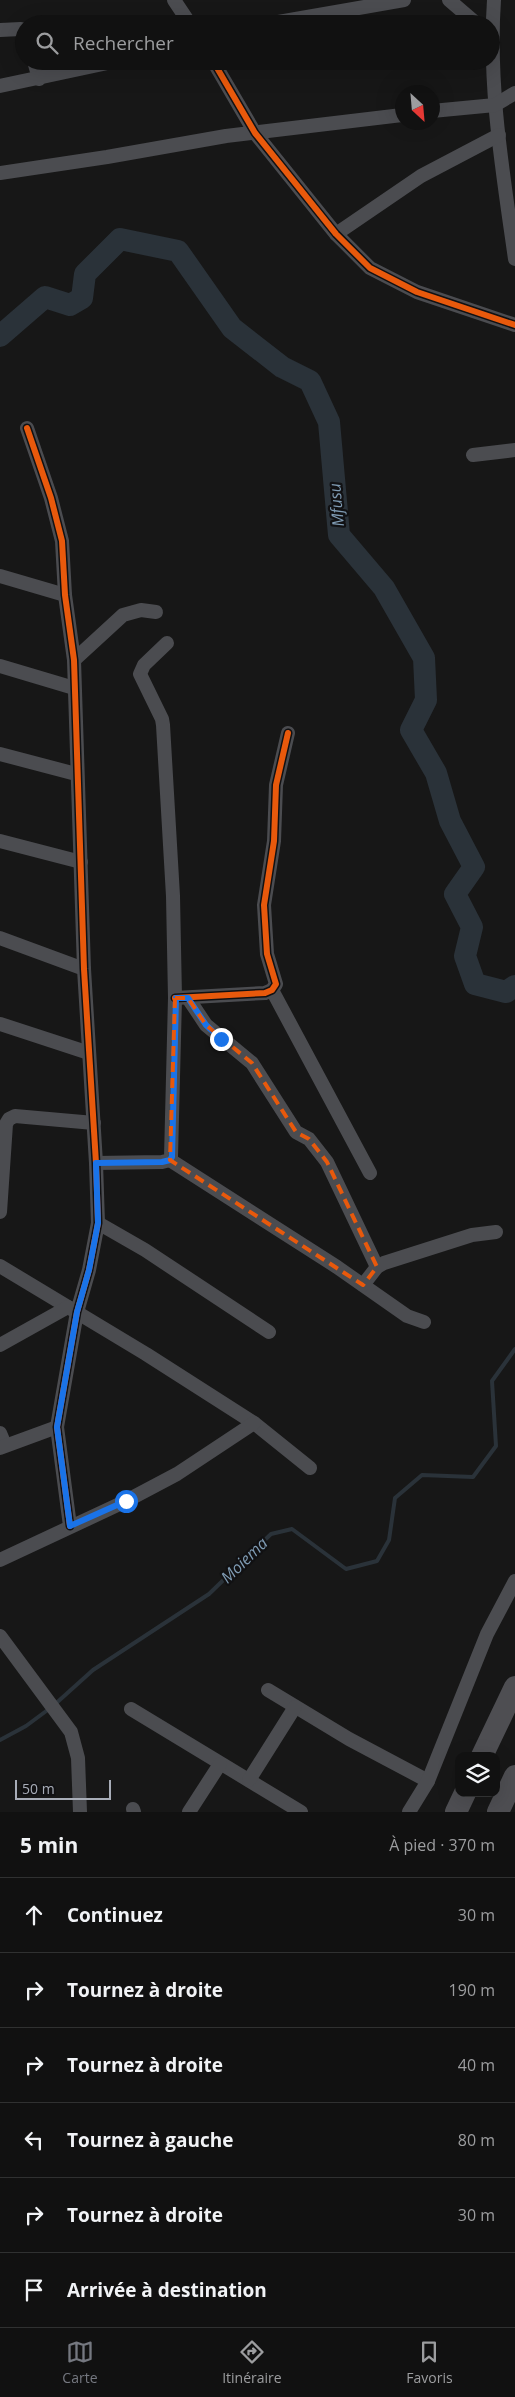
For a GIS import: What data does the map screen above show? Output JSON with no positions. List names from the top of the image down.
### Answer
{
  "water": ["Mfusu", "Moiema"],
  "scale_bar": "50 m",
  "north": "bottom right",
  "page": {
    "search": "Rechercher",
    "scale": "50 m",
    "heading": ["5 min", "À pied · 370 m"],
    "list": [
      ["Continuez", "30 m"],
      ["Tournez à droite", "190 m"],
      ["Tournez à droite", "40 m"],
      ["Tournez à gauche", "80 m"],
      ["Tournez à droite", "30 m"],
      "Arrivée à destination"
    ],
    "nav": ["Carte", "Itinéraire", "Favoris"]
  }
}
